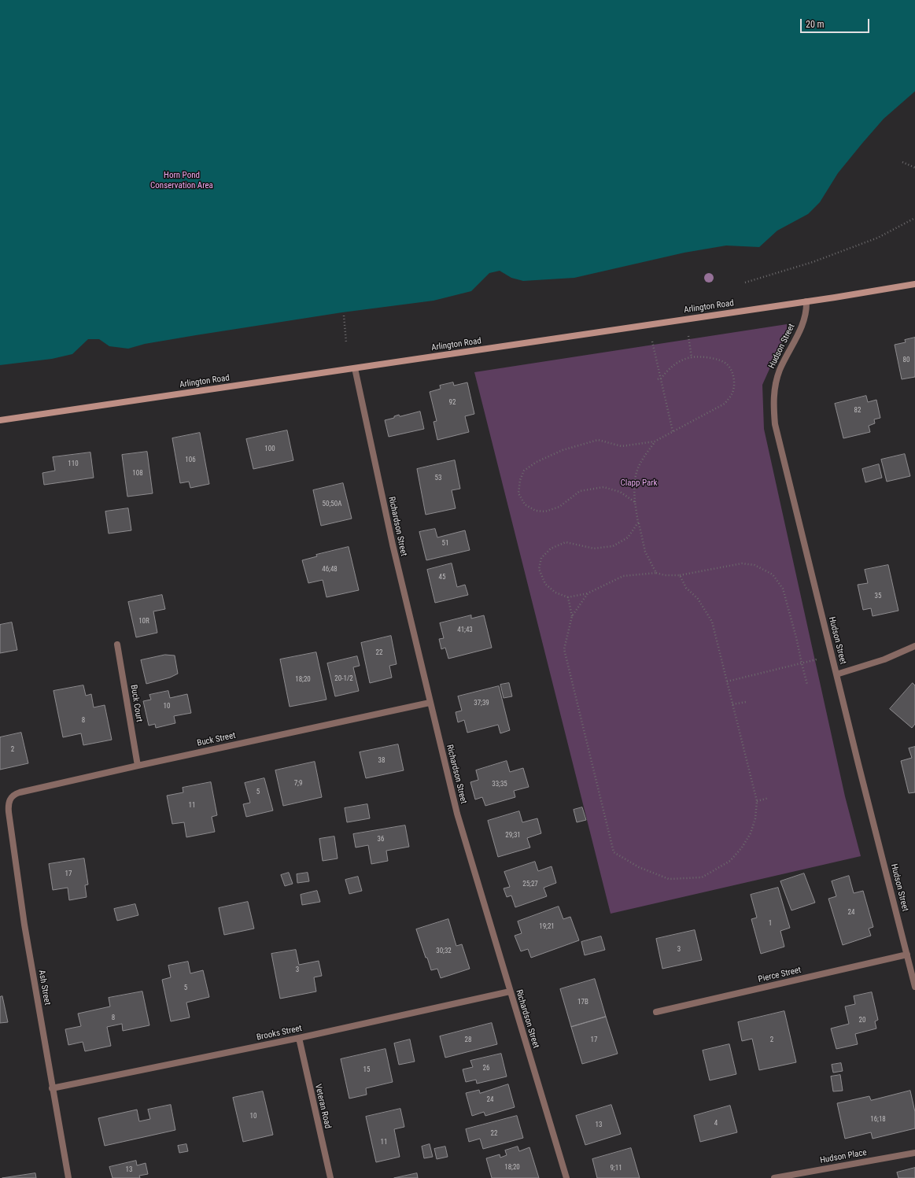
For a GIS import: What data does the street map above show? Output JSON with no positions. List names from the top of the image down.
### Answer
{
  "streets": {
    "street": [
      "Arlington Road",
      "Hudson Street",
      "Richardson Street",
      "Buck Court",
      "Buck Street",
      "Pierce Street",
      "Ash Street",
      "Brooks Street",
      "Veteran Road",
      "Hudson Place"
    ]
  },
  "crossings": [
    ["Arlington Road", "Hudson Street"],
    ["Arlington Road", "Richardson Street"],
    ["Hudson Street", "Pierce Street"],
    ["Richardson Street", "Buck Street"],
    ["Richardson Street", "Brooks Street"],
    ["Buck Court", "Buck Street"],
    ["Buck Street", "Ash Street"],
    ["Ash Street", "Brooks Street"],
    ["Brooks Street", "Veteran Road"]
  ],
  "parks": ["Horn Pond Conservation Area", "Clapp Park"],
  "house_numbers": [
    "80",
    "92",
    "82",
    "100",
    "106",
    "110",
    "108",
    "53",
    "50;50A",
    "51",
    "46;48",
    "45",
    "35",
    "10R",
    "41;43",
    "22",
    "20-1/2",
    "18;20",
    "37;39",
    "10",
    "8",
    "2",
    "38",
    "7;9",
    "33;35",
    "5",
    "11",
    "29;31",
    "36",
    "17",
    "25;27",
    "24",
    "1",
    "19;21",
    "3",
    "30;32",
    "3",
    "5",
    "17B",
    "8",
    "20",
    "28",
    "17",
    "2",
    "26",
    "15",
    "24",
    "10",
    "16;18",
    "4",
    "13",
    "22",
    "11",
    "18;20",
    "9;11",
    "13"
  ],
  "scale_bar": "20 m"
}
